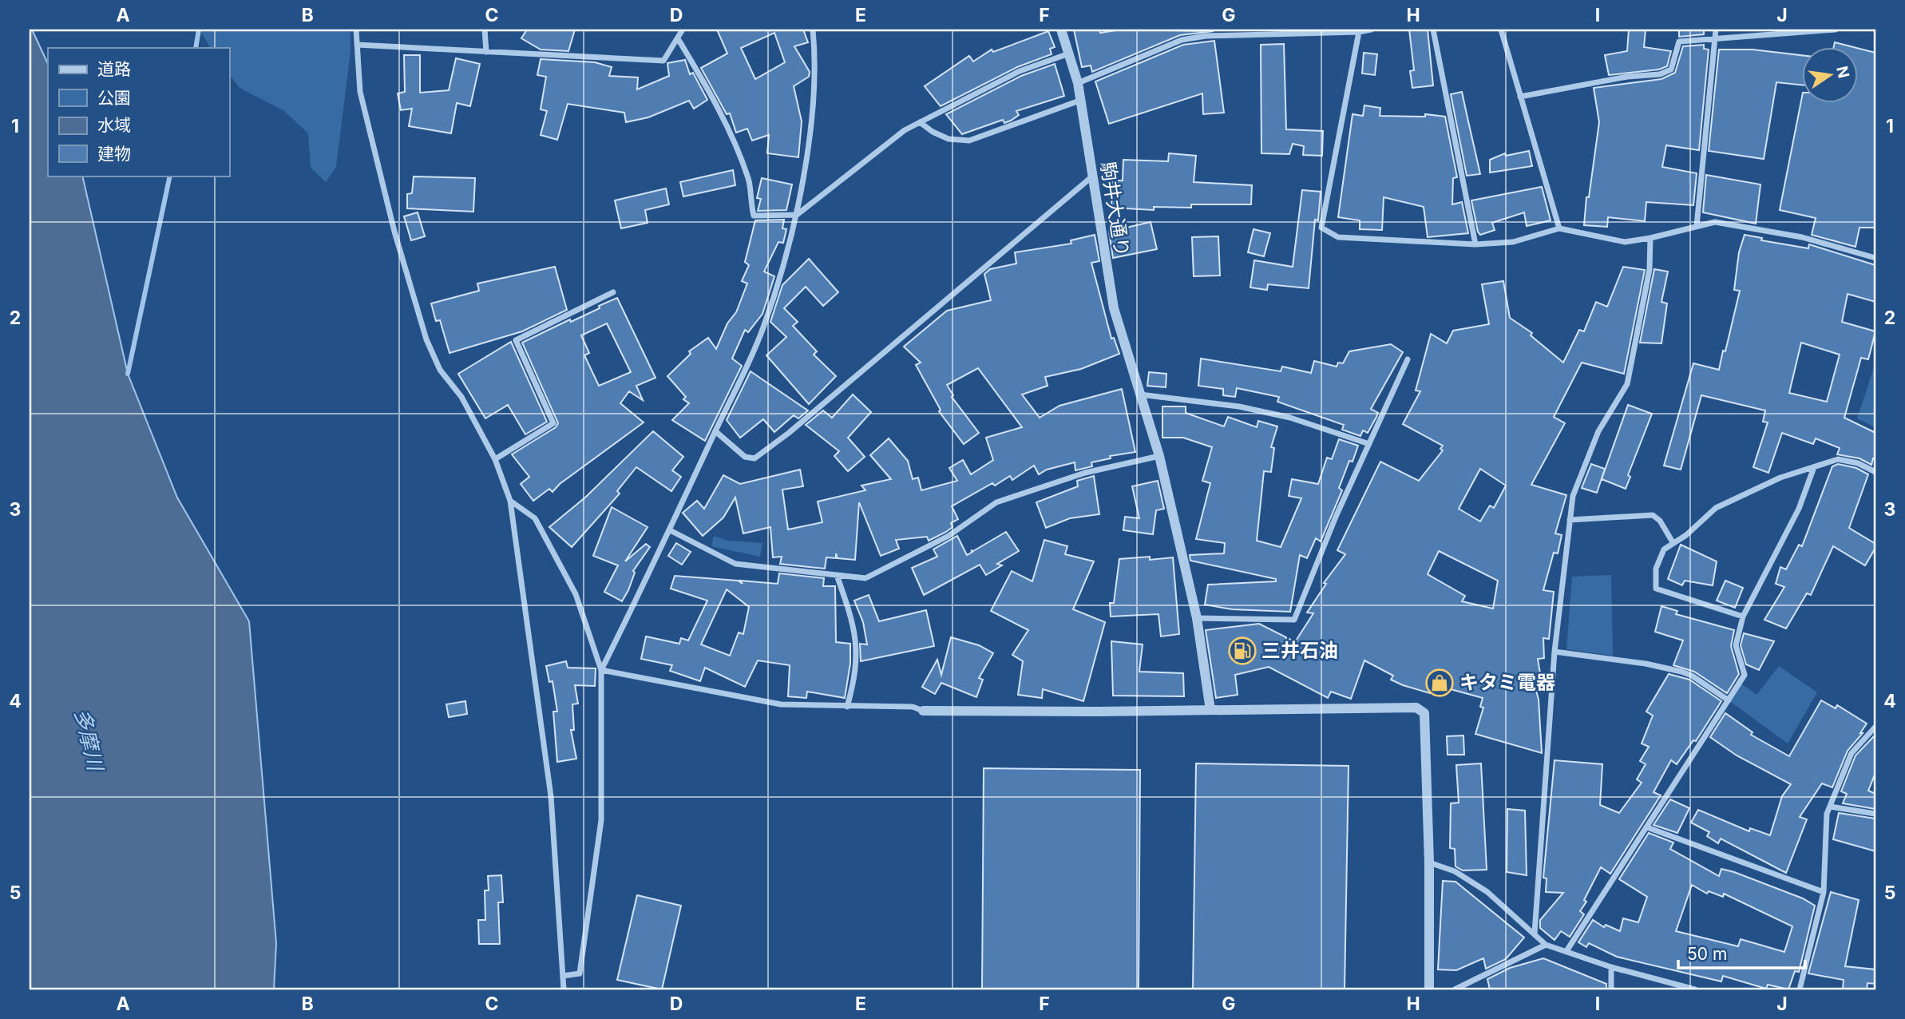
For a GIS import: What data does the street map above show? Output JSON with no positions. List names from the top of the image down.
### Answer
{
  "streets": {
    "street": ["駒井大通り"]
  },
  "water": ["多摩川"],
  "places": {
    "fuel station": ["三井石油"],
    "shop": ["キタミ電器"]
  },
  "legend": [
    "道路",
    "公園",
    "水域",
    "建物"
  ],
  "scale_bar": "50 m",
  "north": "right",
  "grid": {
    "columns": [
      "A",
      "B",
      "C",
      "D",
      "E",
      "F",
      "G",
      "H",
      "I",
      "J"
    ],
    "rows": [
      "1",
      "2",
      "3",
      "4",
      "5"
    ]
  }
}
